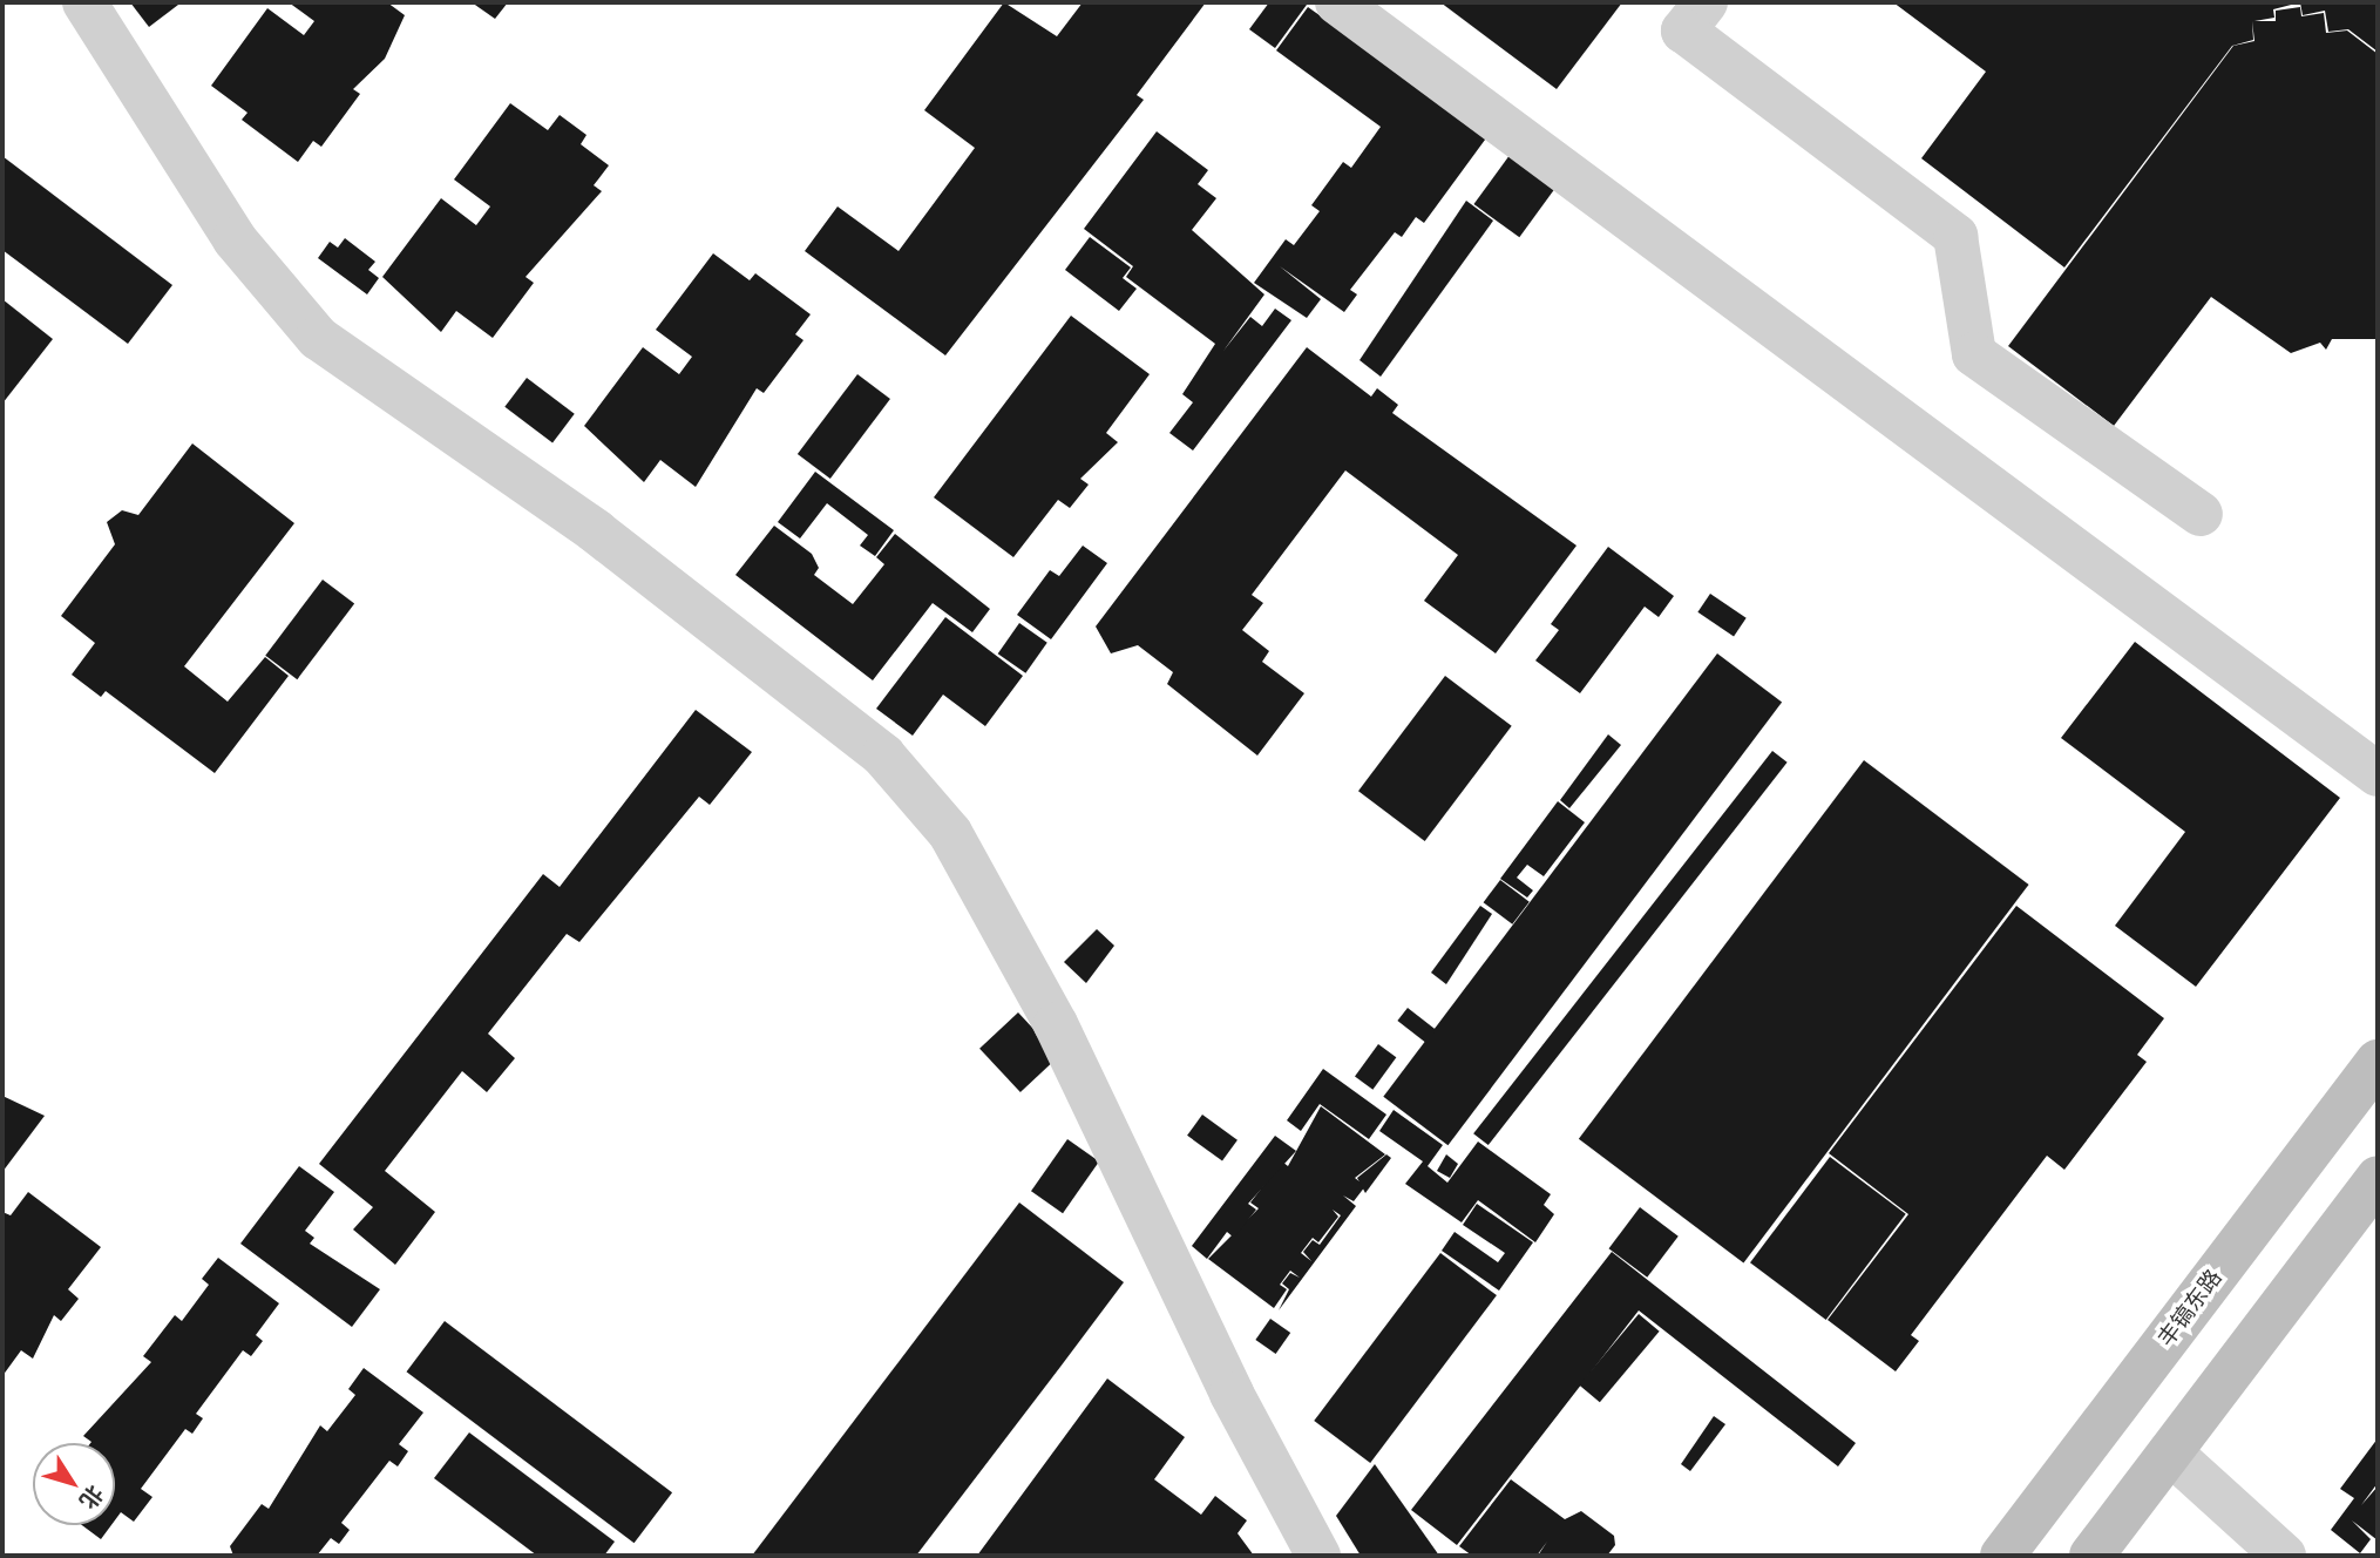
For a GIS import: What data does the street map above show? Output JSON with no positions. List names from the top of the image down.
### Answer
{
  "streets": {
    "main road": ["丰镐东路"]
  },
  "north": "bottom right"
}
